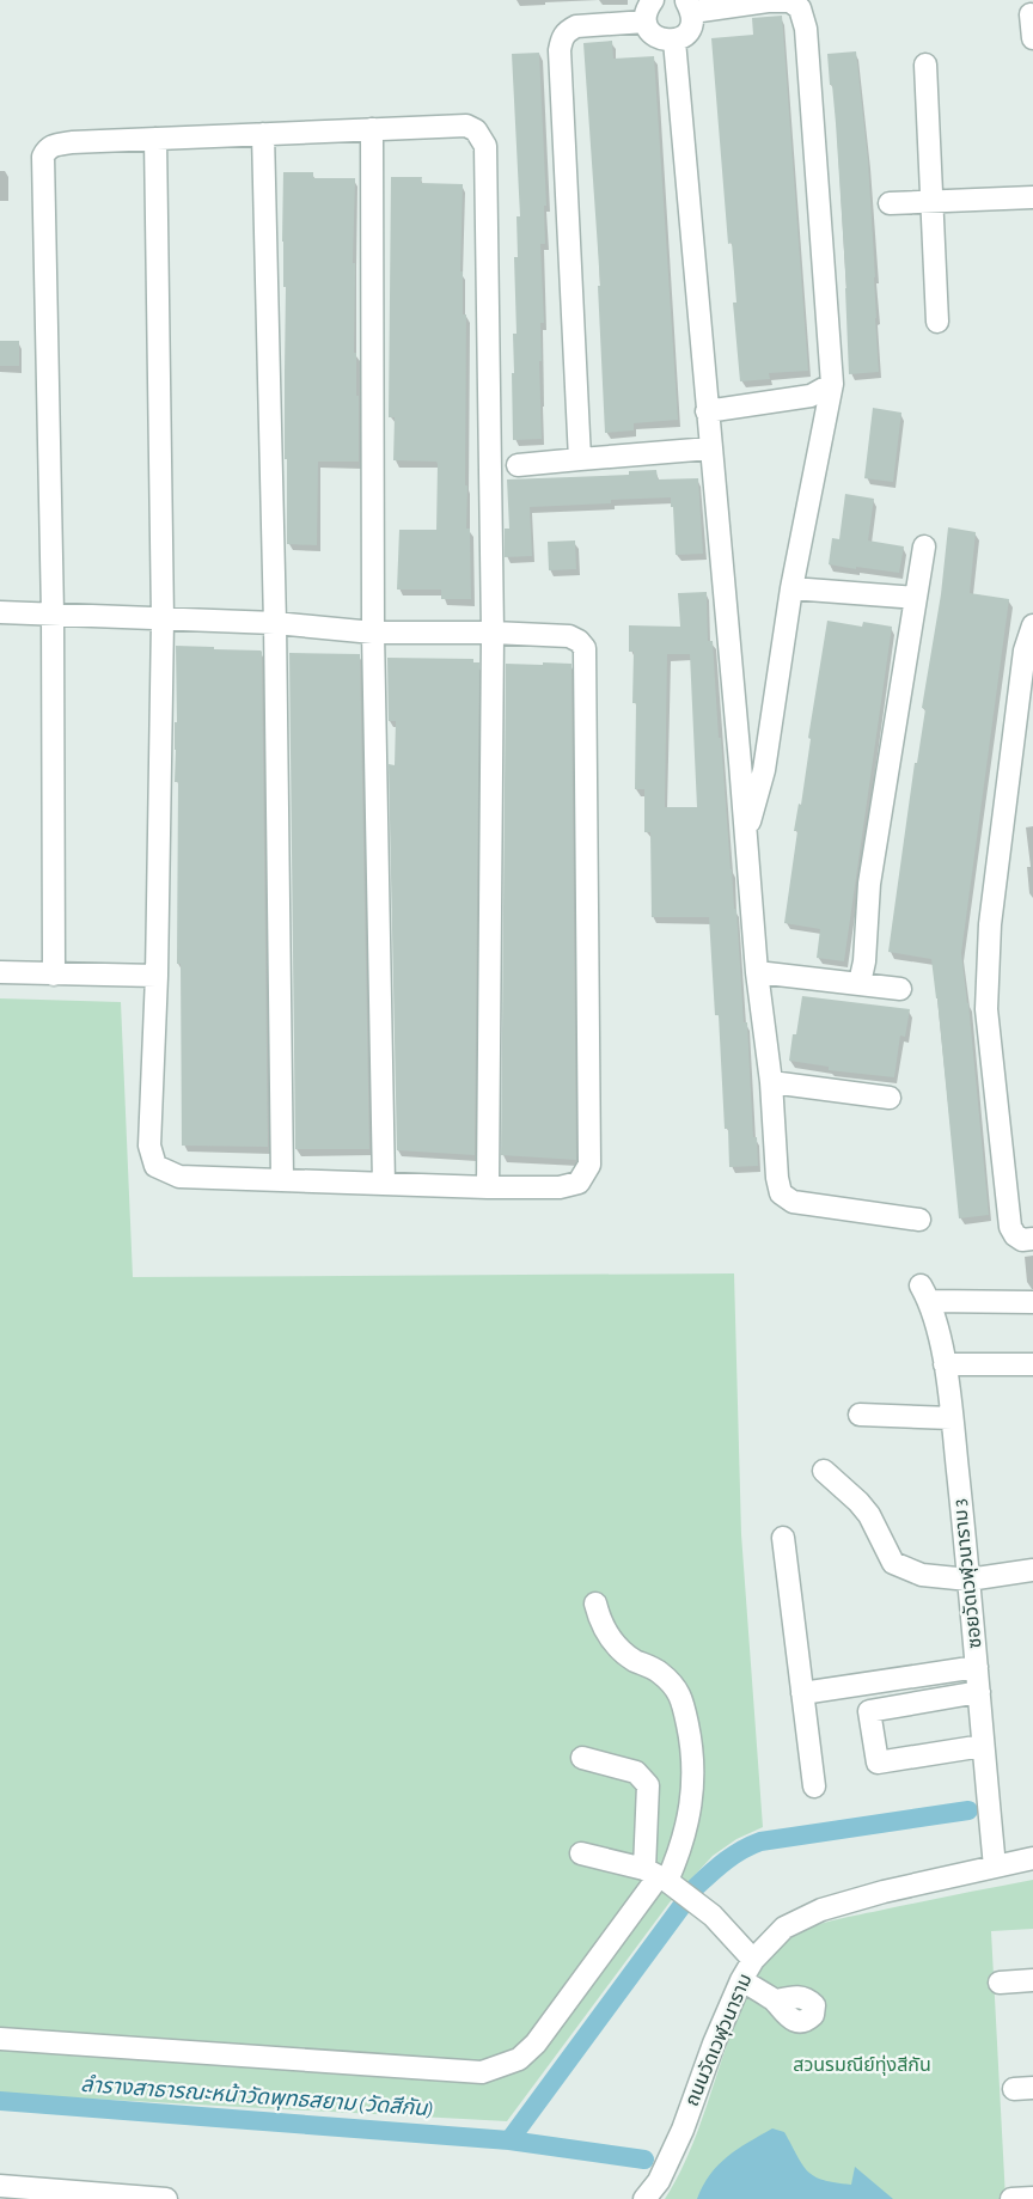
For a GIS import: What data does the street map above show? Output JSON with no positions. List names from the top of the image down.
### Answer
{
  "streets": {
    "street": ["ซอยวัดเวฬุวนาราม 3", "ถนนวัดเวฬุวนาราม"]
  },
  "crossings": [
    ["ซอยวัดเวฬุวนาราม 3", "ถนนวัดเวฬุวนาราม"]
  ],
  "water": ["ลำรางสาธารณะหน้าวัดพุทธสยาม (วัดสีกัน)"],
  "parks": ["สวนรมณีย์ทุ่งสีกัน"]
}
